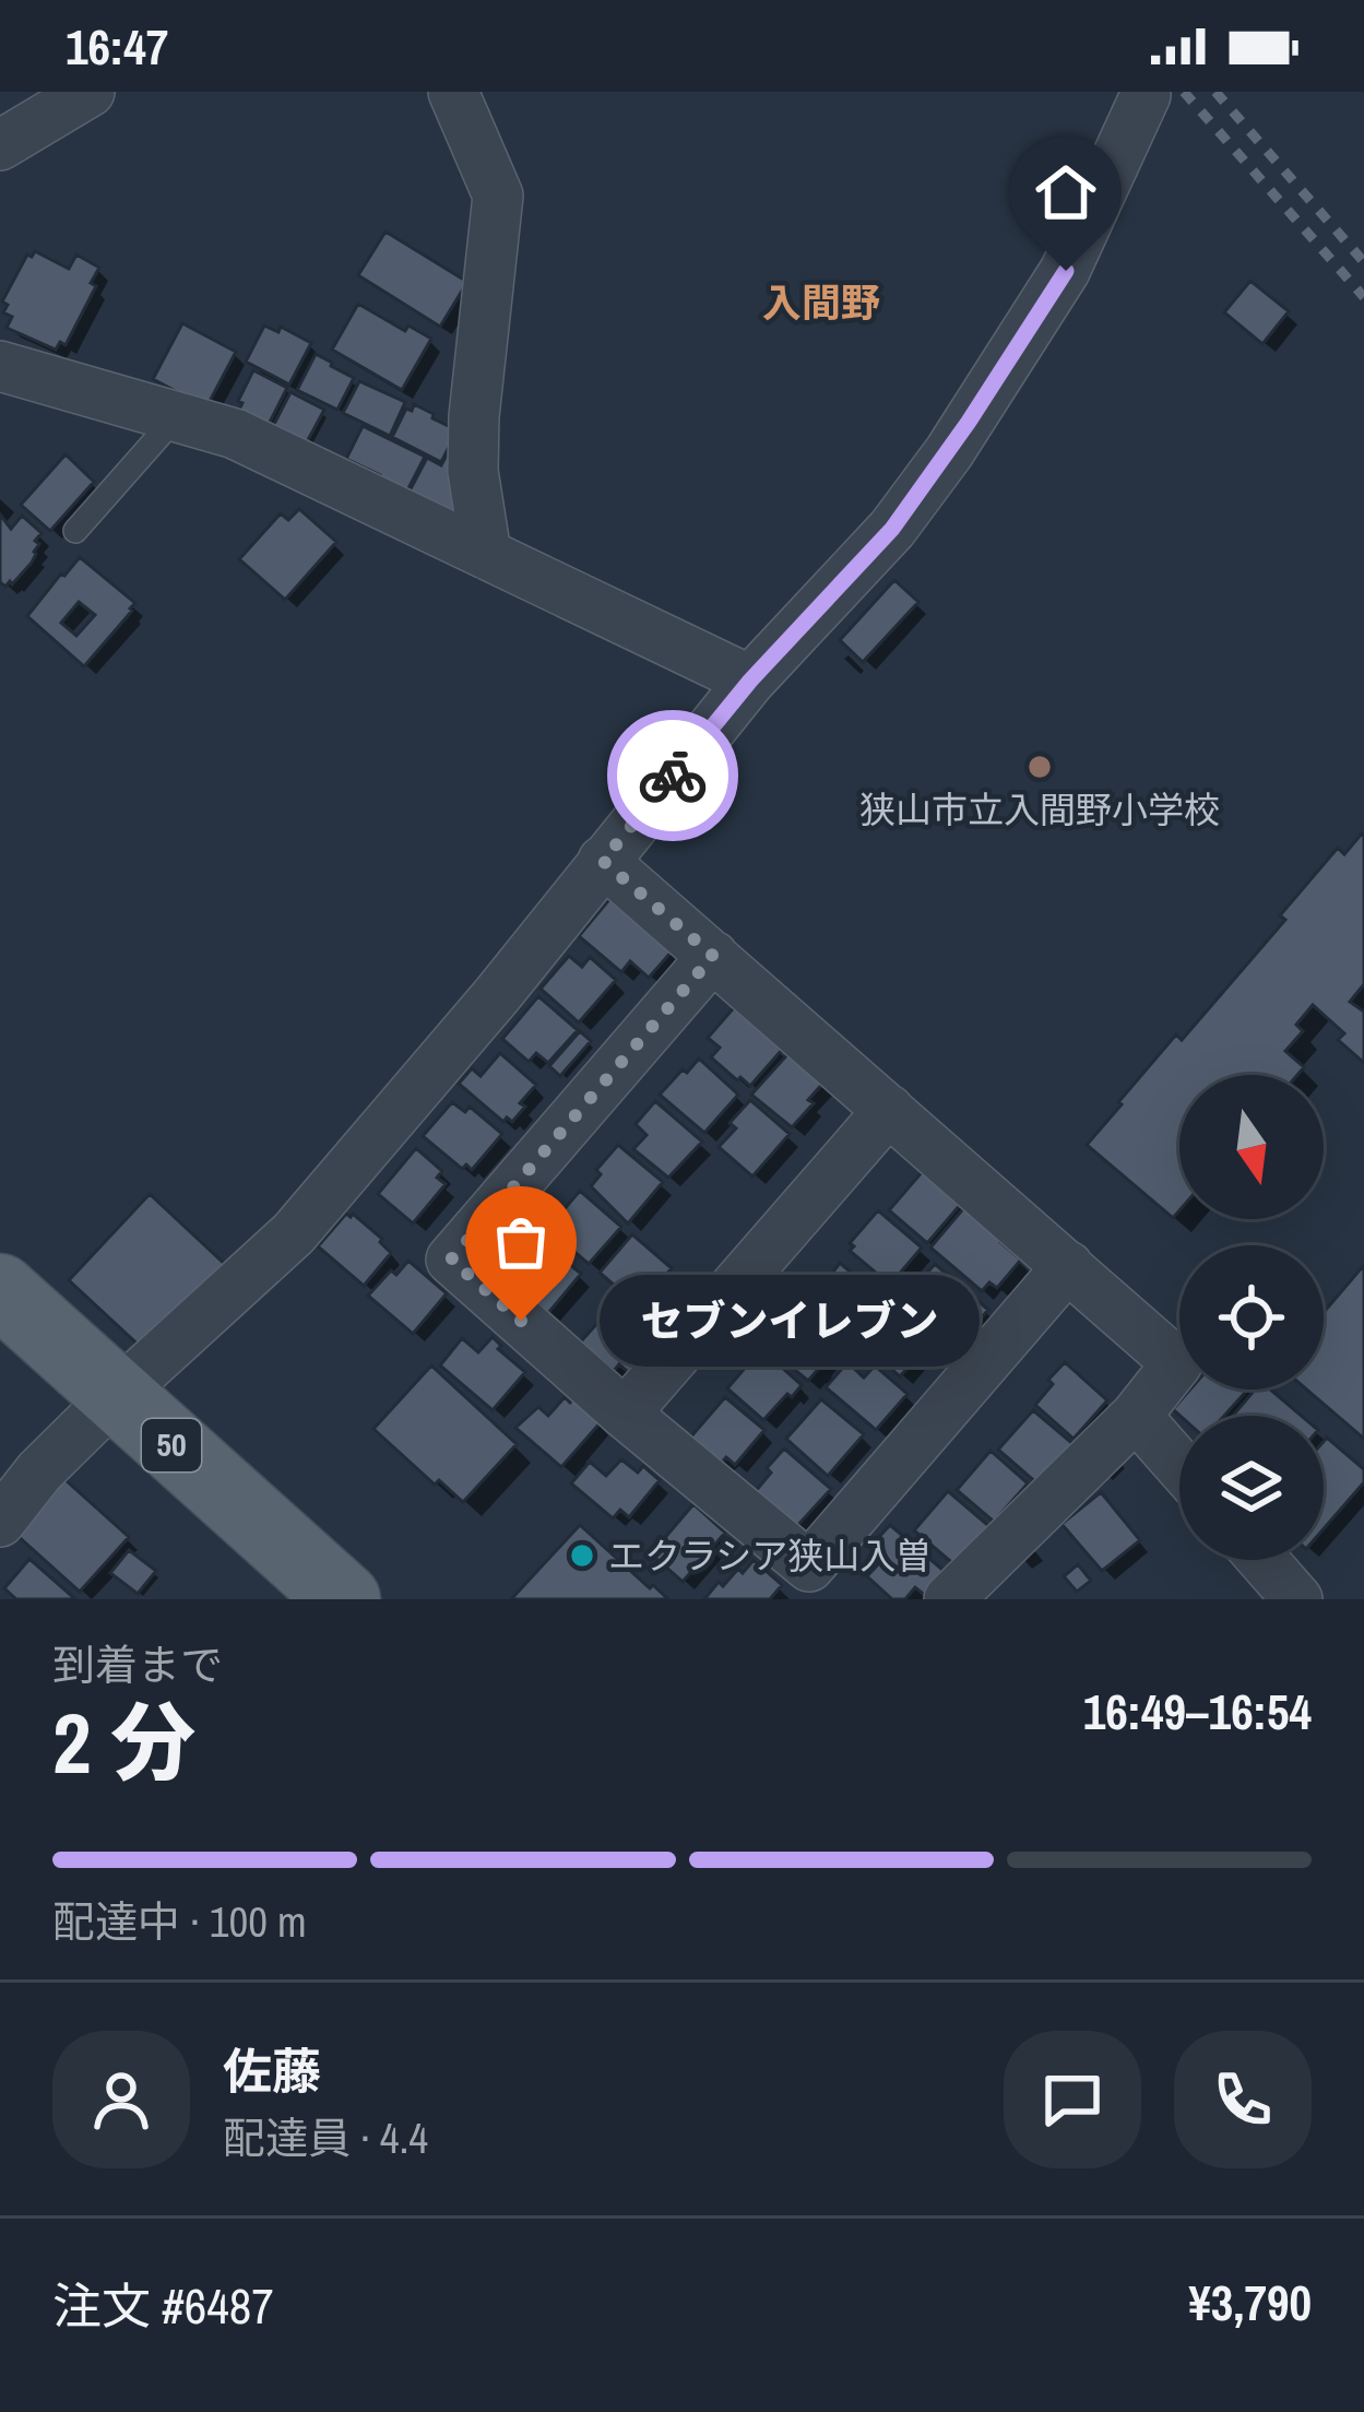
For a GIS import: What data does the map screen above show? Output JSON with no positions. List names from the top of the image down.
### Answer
{
  "streets": {
    "main road": ["50"]
  },
  "districts": ["入間野"],
  "places": ["狭山市立入間野小学校", "セブンイレブン", "エクラシア狭山入曽"],
  "north": "bottom",
  "page": {
    "status": "16:47",
    "bubble": "セブンイレブン",
    "heading": ["2 分", "到着まで", "16:49–16:54"],
    "panel": [
      "佐藤",
      "配達員 · 4.4",
      "注文 #6487",
      "¥3,790"
    ],
    "bar": "配達中 · 100 m"
  }
}
